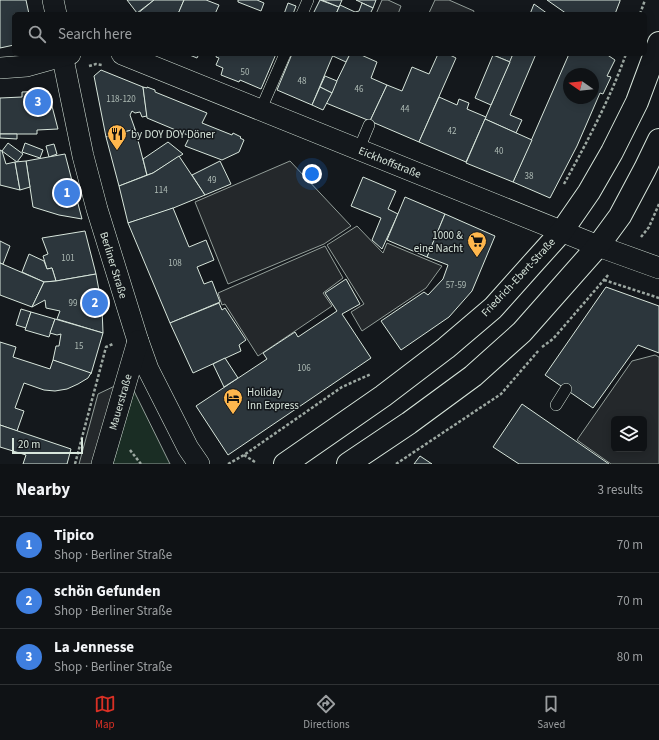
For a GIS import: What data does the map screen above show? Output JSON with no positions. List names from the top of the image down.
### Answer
{
  "streets": {
    "main road": ["Friedrich-Ebert-Straße"],
    "street": ["Eickhoffstraße", "Berliner Straße", "Mauerstraße"]
  },
  "crossings": [
    ["Eickhoffstraße", "Friedrich-Ebert-Straße"],
    ["Berliner Straße", "Mauerstraße"]
  ],
  "places": {
    "restaurant": ["by DOY DOY Döner"],
    "supermarket": ["1000 & eine Nacht"],
    "hotel": ["Holiday Inn Express"]
  },
  "house_numbers": [
    "50",
    "48",
    "46",
    "118-120",
    "44",
    "42",
    "40",
    "38",
    "49",
    "114",
    "101",
    "108",
    "57-59",
    "99",
    "15",
    "106"
  ],
  "scale_bar": "20 m",
  "north": "left",
  "page": {
    "search": "Search here",
    "pins": ["3", "1", "2"],
    "scale": "20 m",
    "heading": ["Nearby", "3 results"],
    "list": [
      {
        "mark": "1",
        "name": "Tipico",
        "note": "Shop · Berliner Straße",
        "value": "70 m"
      },
      {
        "mark": "2",
        "name": "schön Gefunden",
        "note": "Shop · Berliner Straße",
        "value": "70 m"
      },
      {
        "mark": "3",
        "name": "La Jennesse",
        "note": "Shop · Berliner Straße",
        "value": "80 m"
      }
    ],
    "nav": ["Map", "Directions", "Saved"]
  }
}
